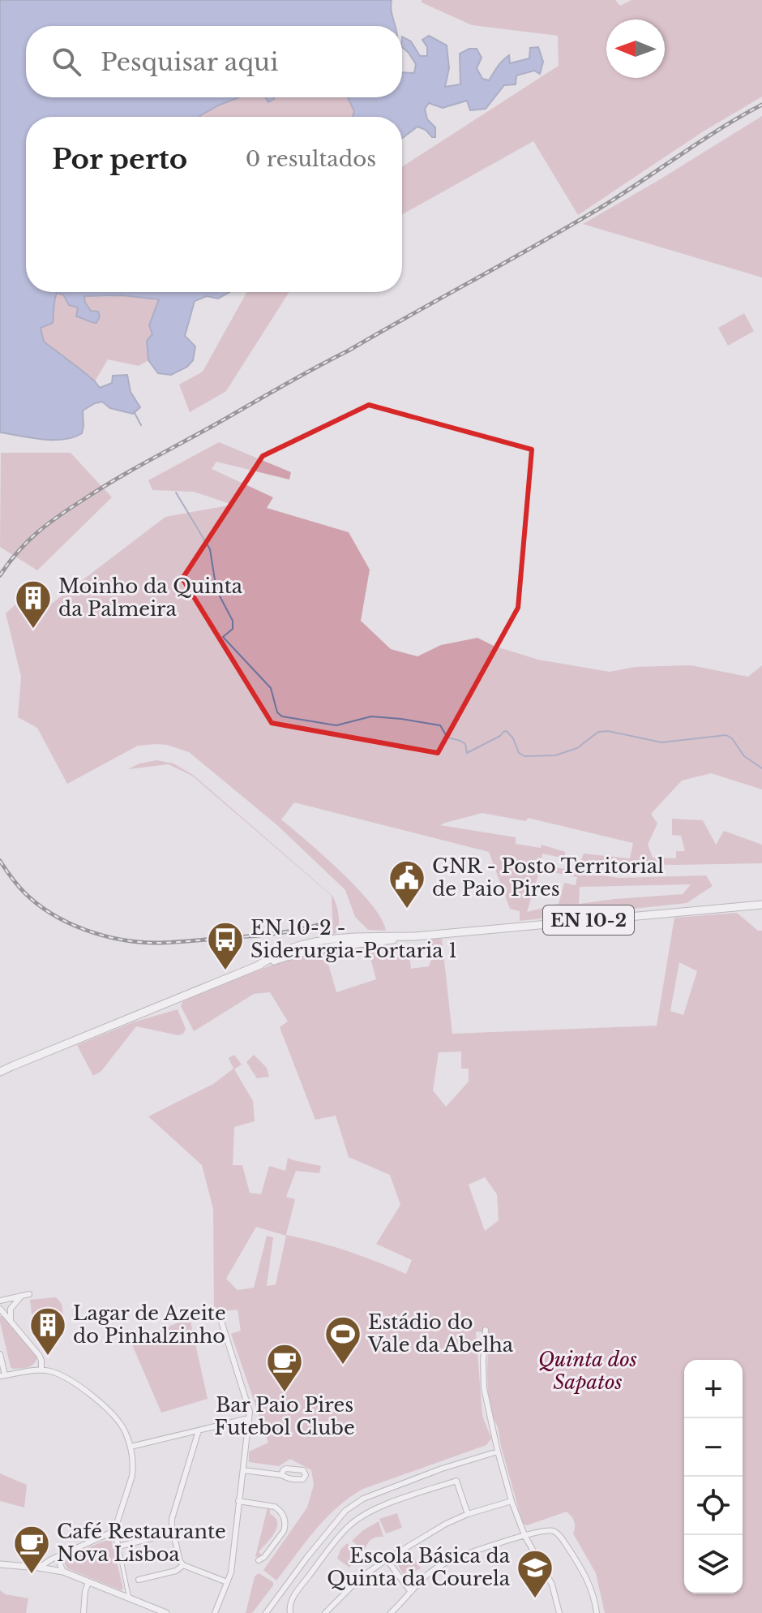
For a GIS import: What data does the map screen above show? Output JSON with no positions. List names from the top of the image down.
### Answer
{
  "streets": {
    "main road": ["EN 10-2"]
  },
  "parks": ["Quinta dos Sapatos"],
  "places": {
    "building": ["Moinho da Quinta da Palmeira", "Lagar de Azeite do Pinhalzinho"],
    "public building": ["GNR - Posto Territorial de Paio Pires"],
    "bus stop": ["EN 10-2 - Siderurgia-Portaria 1"],
    "sports": ["Estádio do Vale da Abelha"],
    "cafe": ["Bar Paio Pires Futebol Clube", "Café Restaurante Nova Lisboa"],
    "school or university": ["Escola Básica da Quinta da Courela"]
  },
  "north": "left",
  "page": {
    "search": "Pesquisar aqui",
    "heading": ["Por perto", "0 resultados"],
    "map_buttons": ["+", "−"]
  }
}
